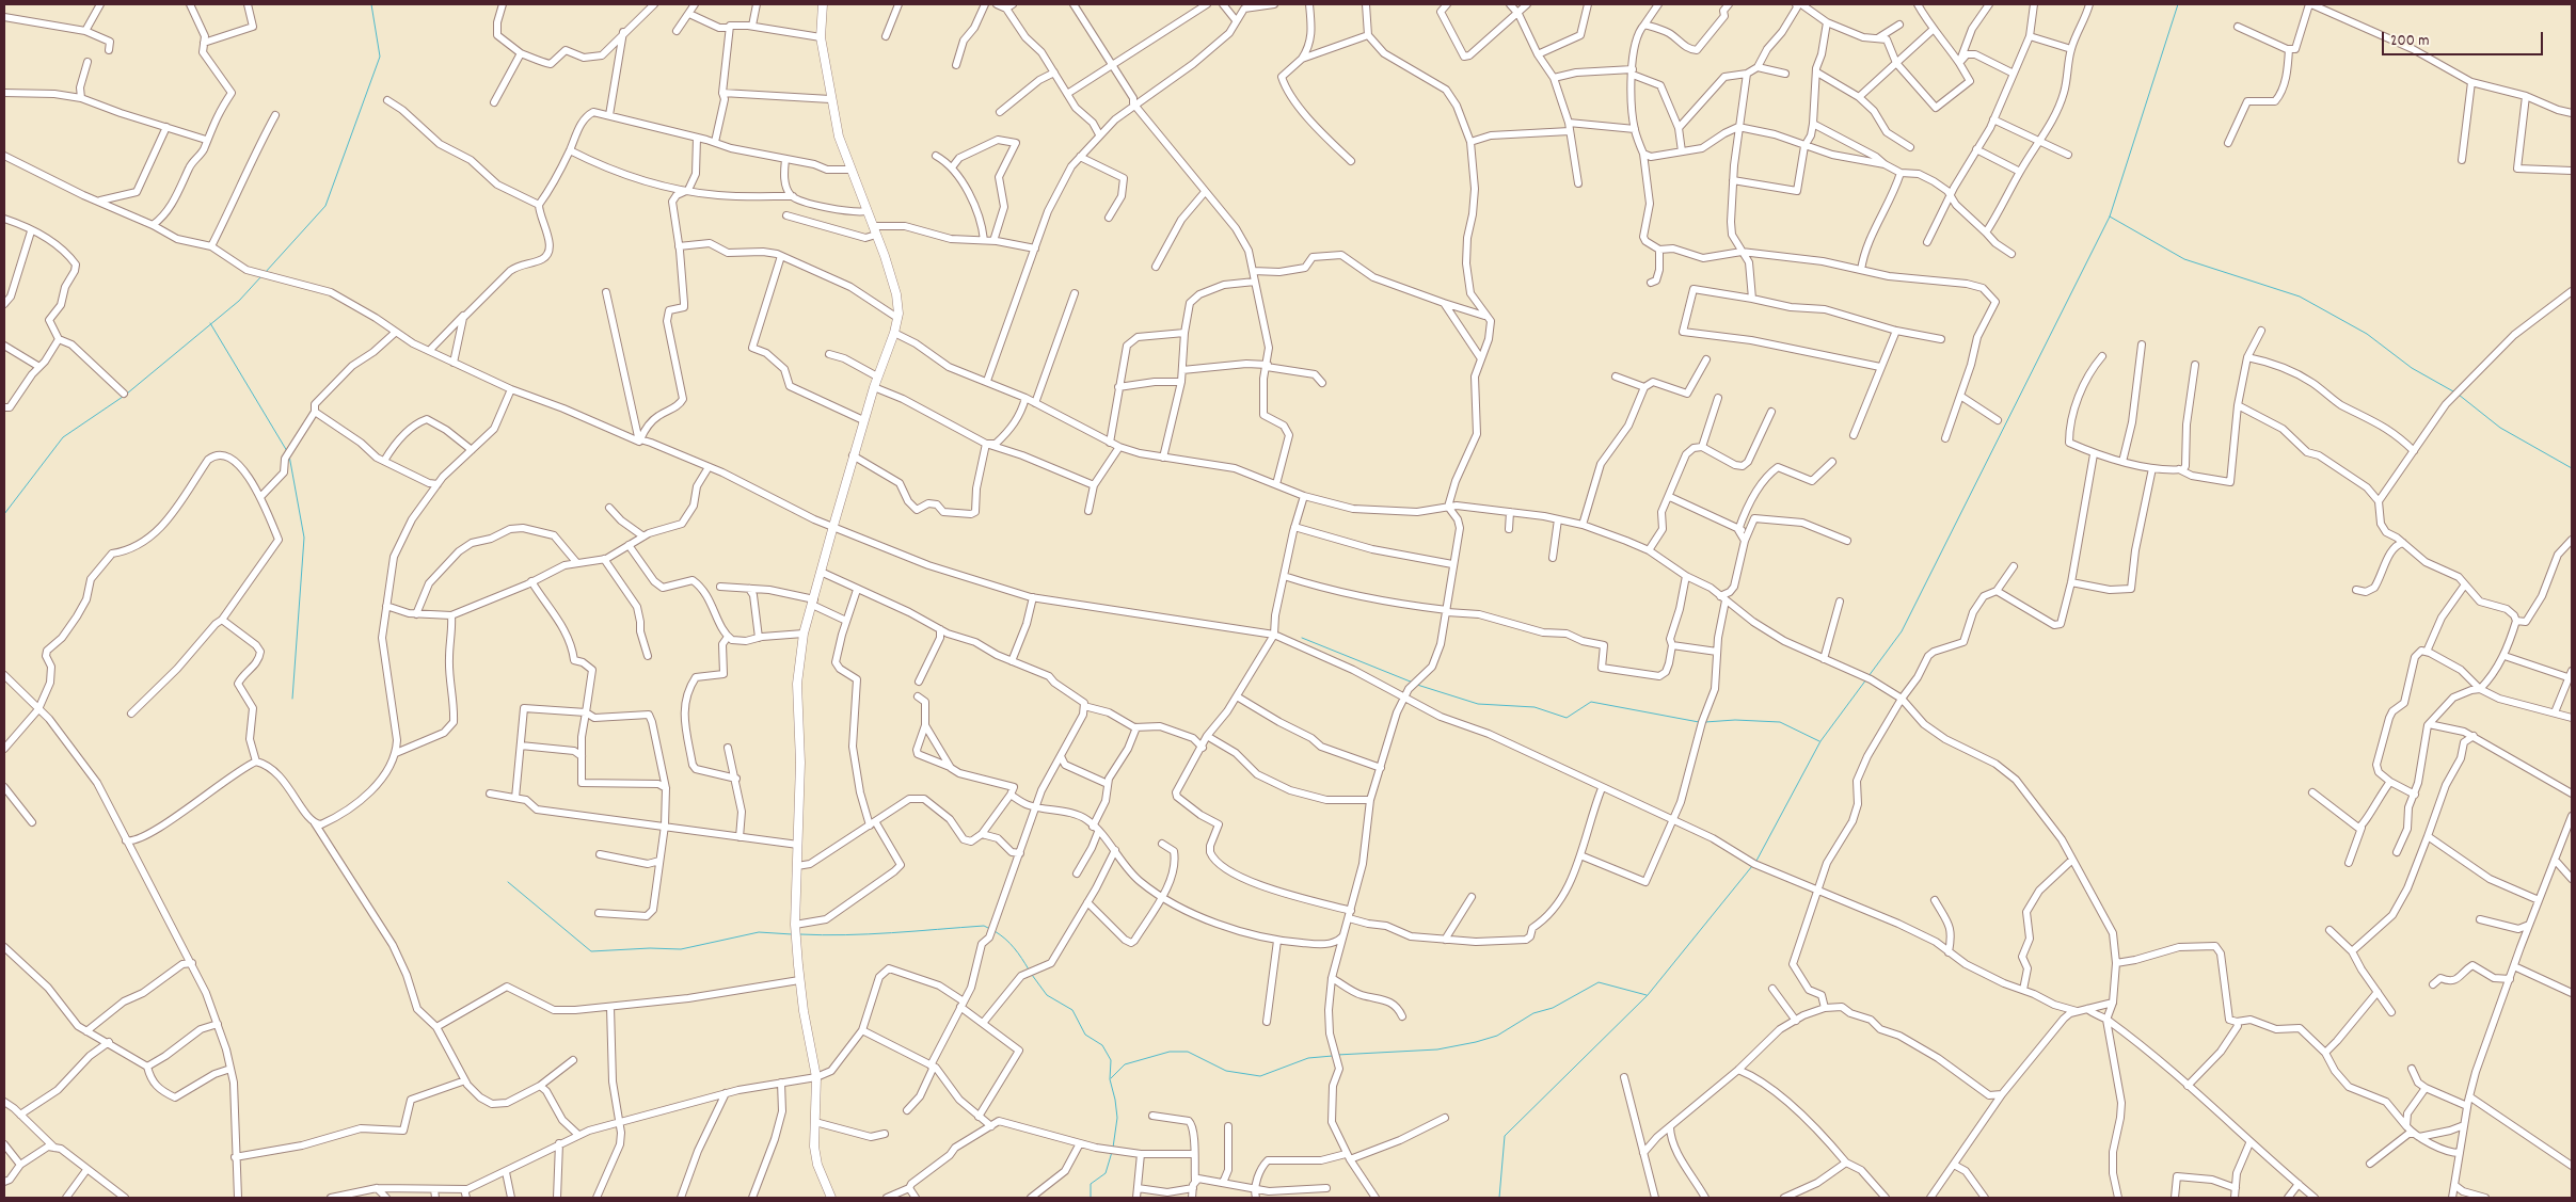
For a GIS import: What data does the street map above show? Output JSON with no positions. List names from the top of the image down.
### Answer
{
  "scale_bar": "200 m"
}
